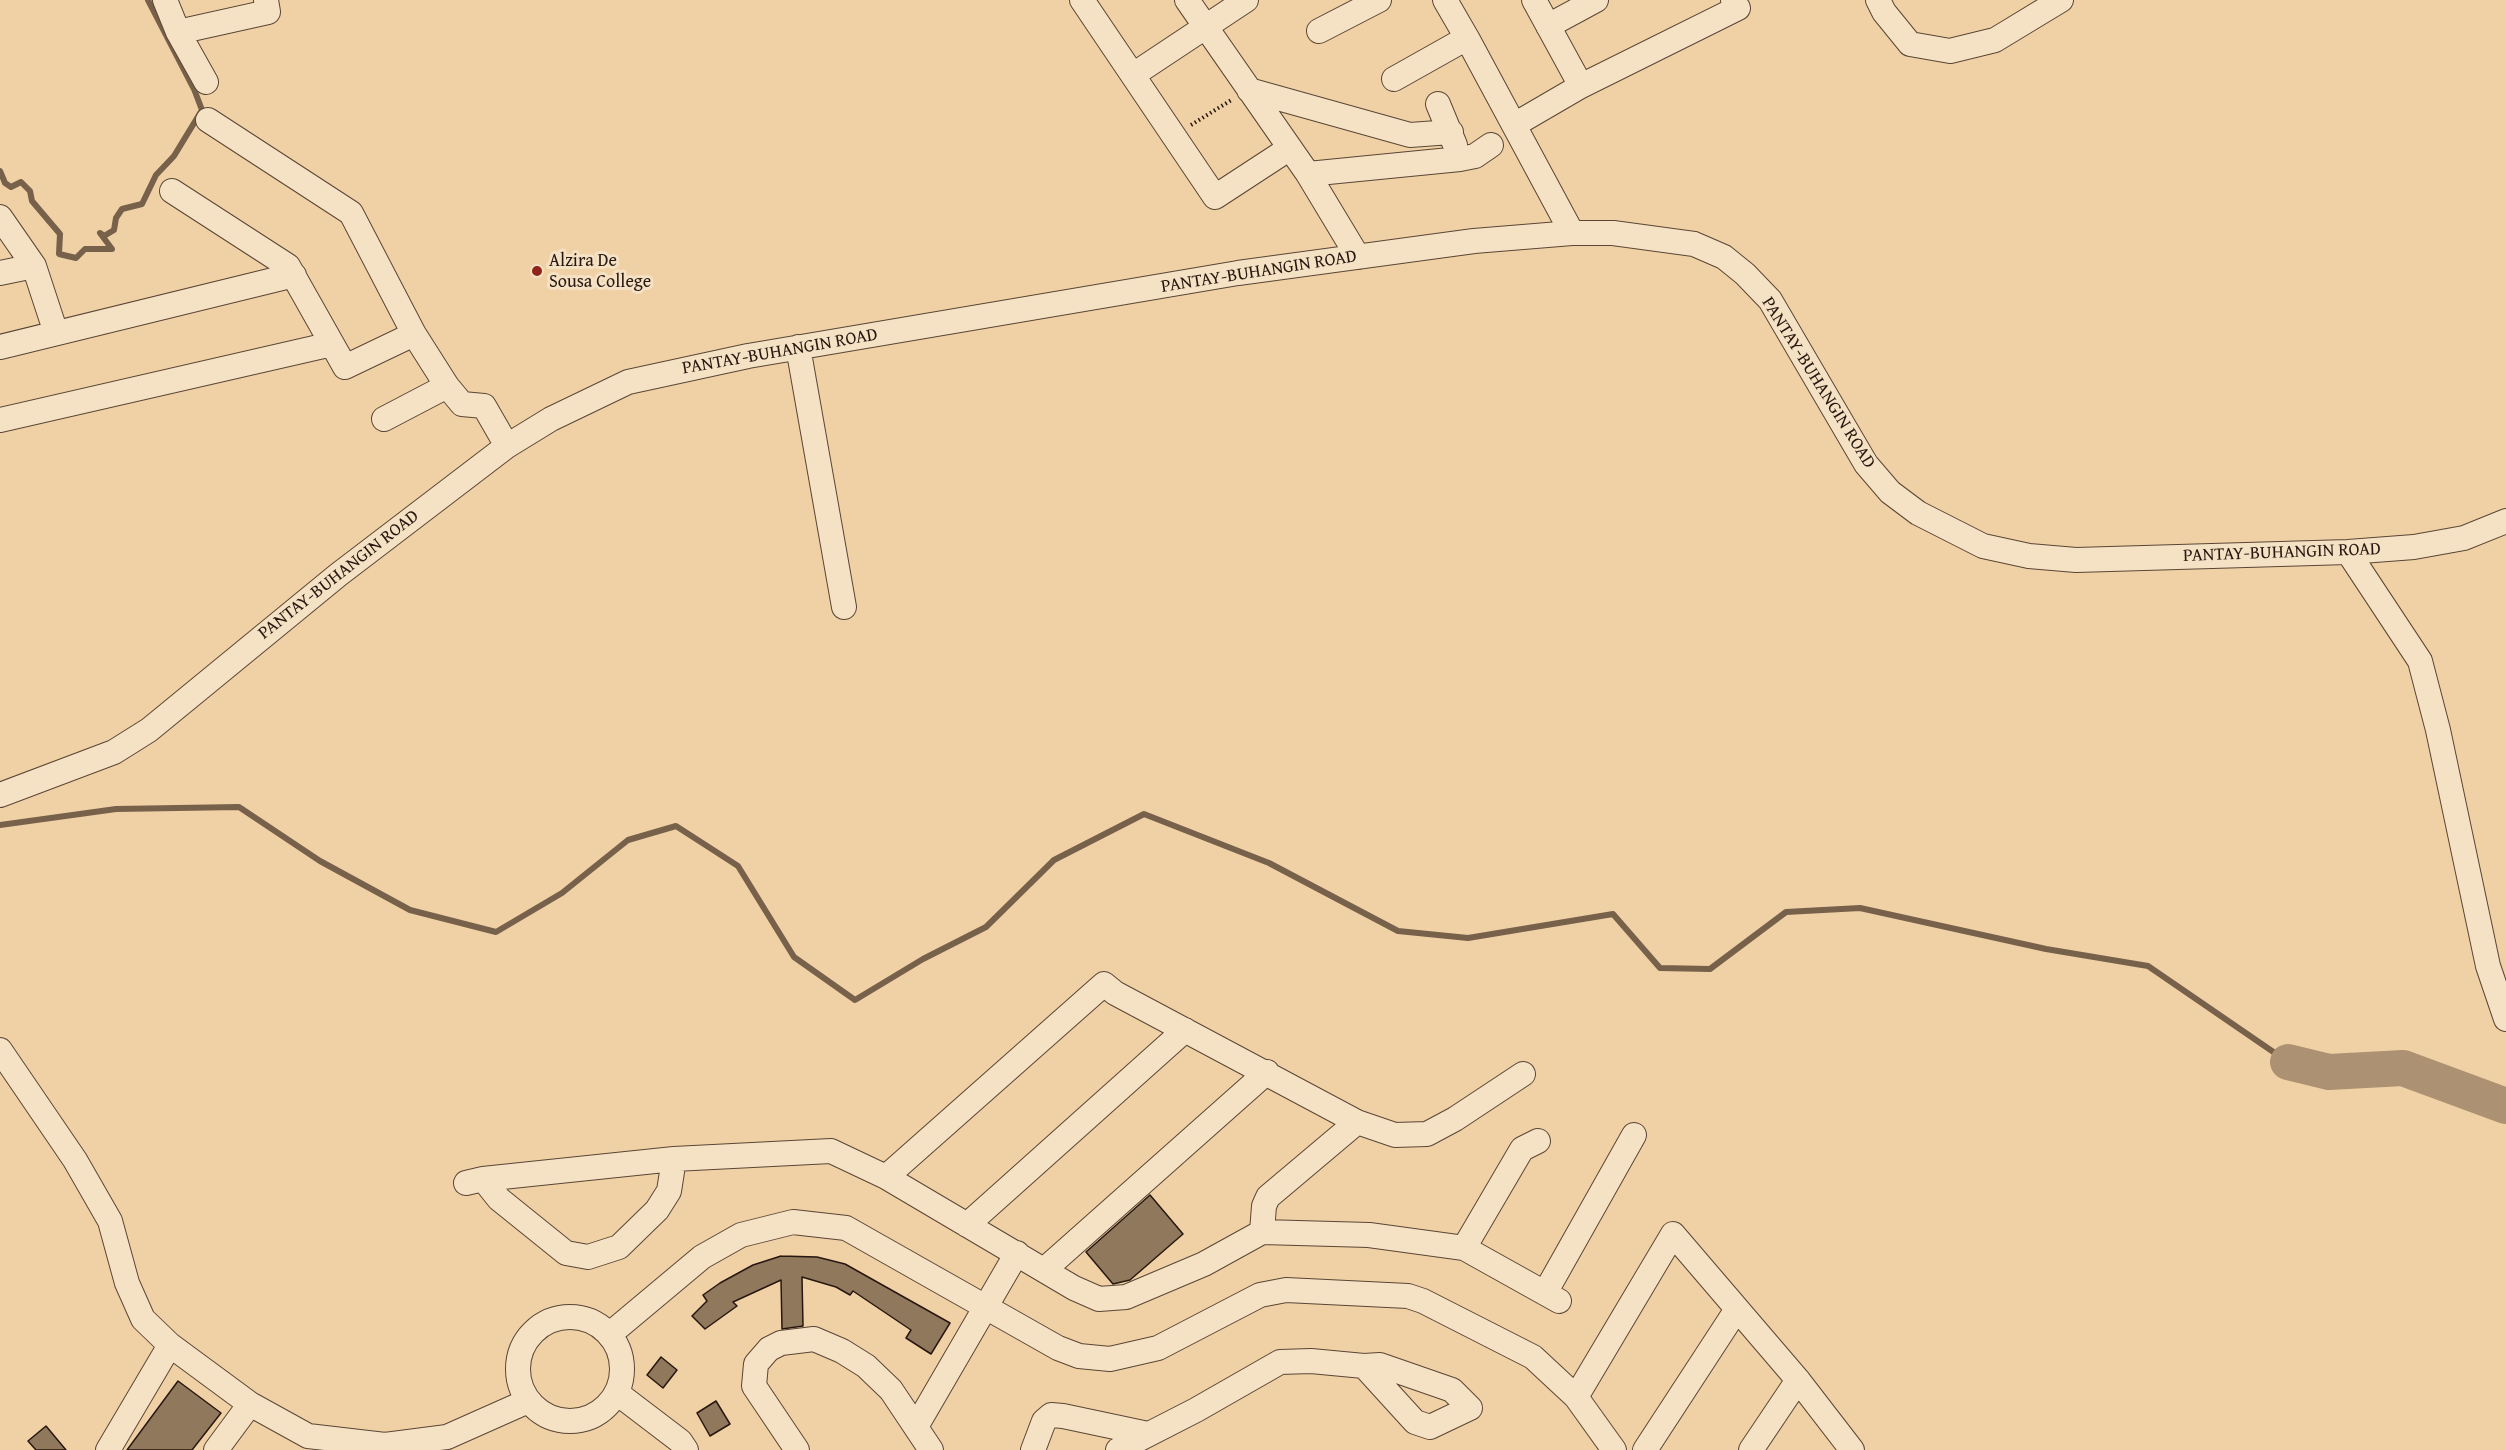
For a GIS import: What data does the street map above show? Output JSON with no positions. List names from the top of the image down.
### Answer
{
  "streets": {
    "street": ["PANTAY-BUHANGIN ROAD"]
  },
  "places": ["Alzira De Sousa College"]
}
